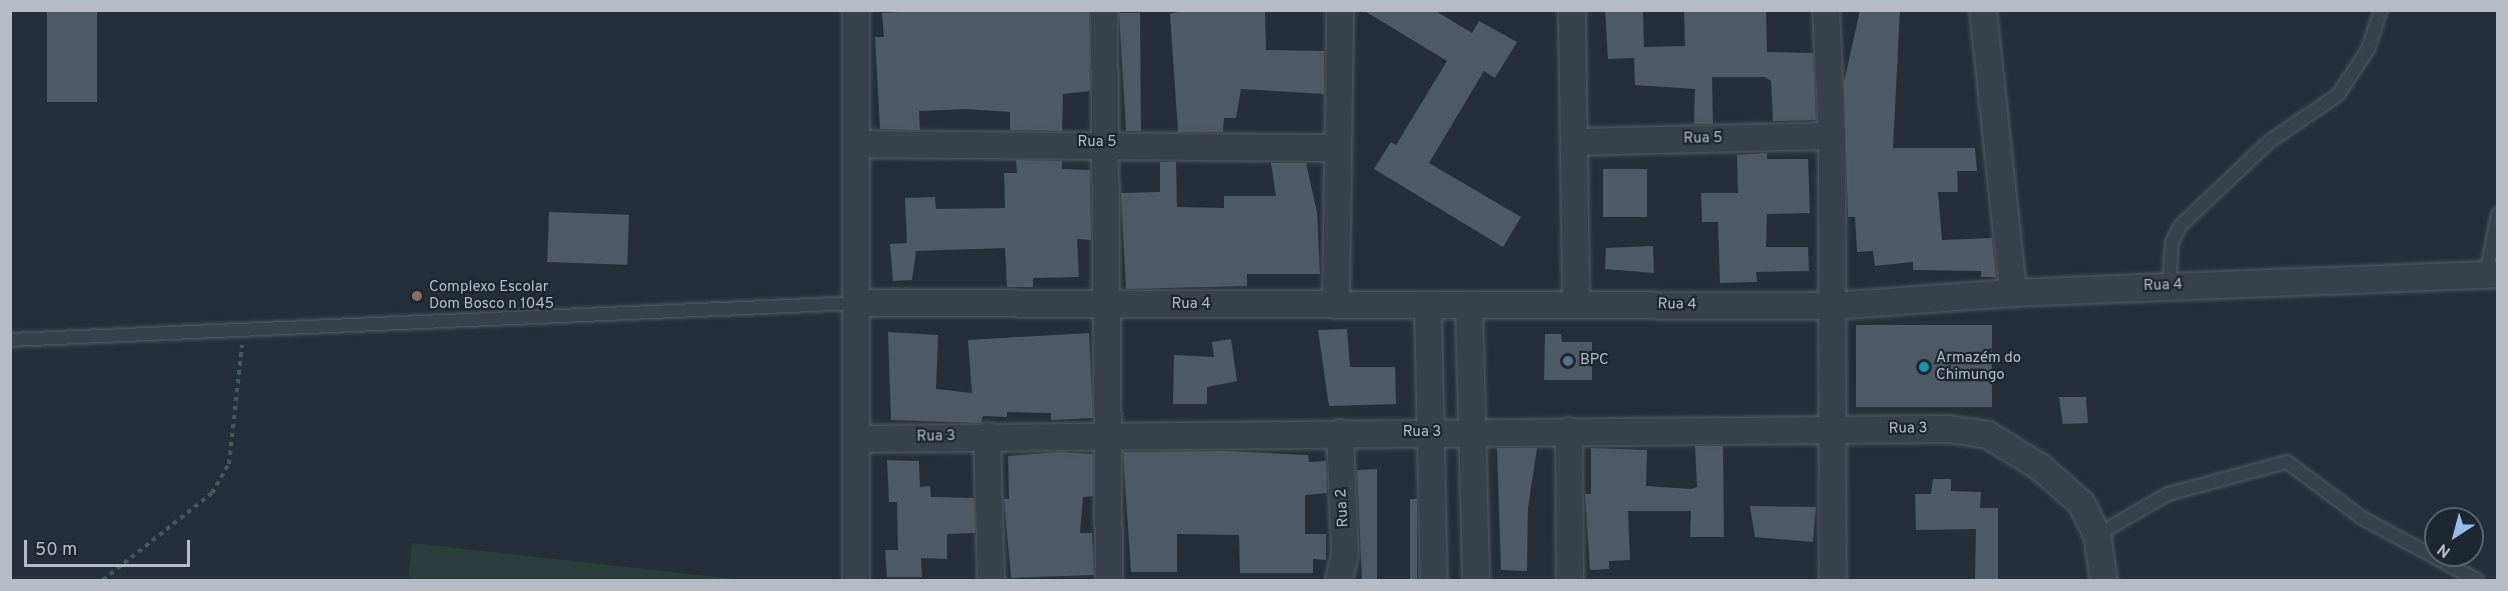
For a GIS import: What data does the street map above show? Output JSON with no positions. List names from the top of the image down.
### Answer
{
  "streets": {
    "street": [
      "Rua 5",
      "Rua 4",
      "Rua 3",
      "Rua 2"
    ]
  },
  "crossings": [
    ["Rua 3", "Rua 2"]
  ],
  "places": ["Complexo Escolar Dom Bosco n 1045", "BPC", "Armazém do Chimungo"],
  "scale_bar": "50 m",
  "north": "bottom left"
}
